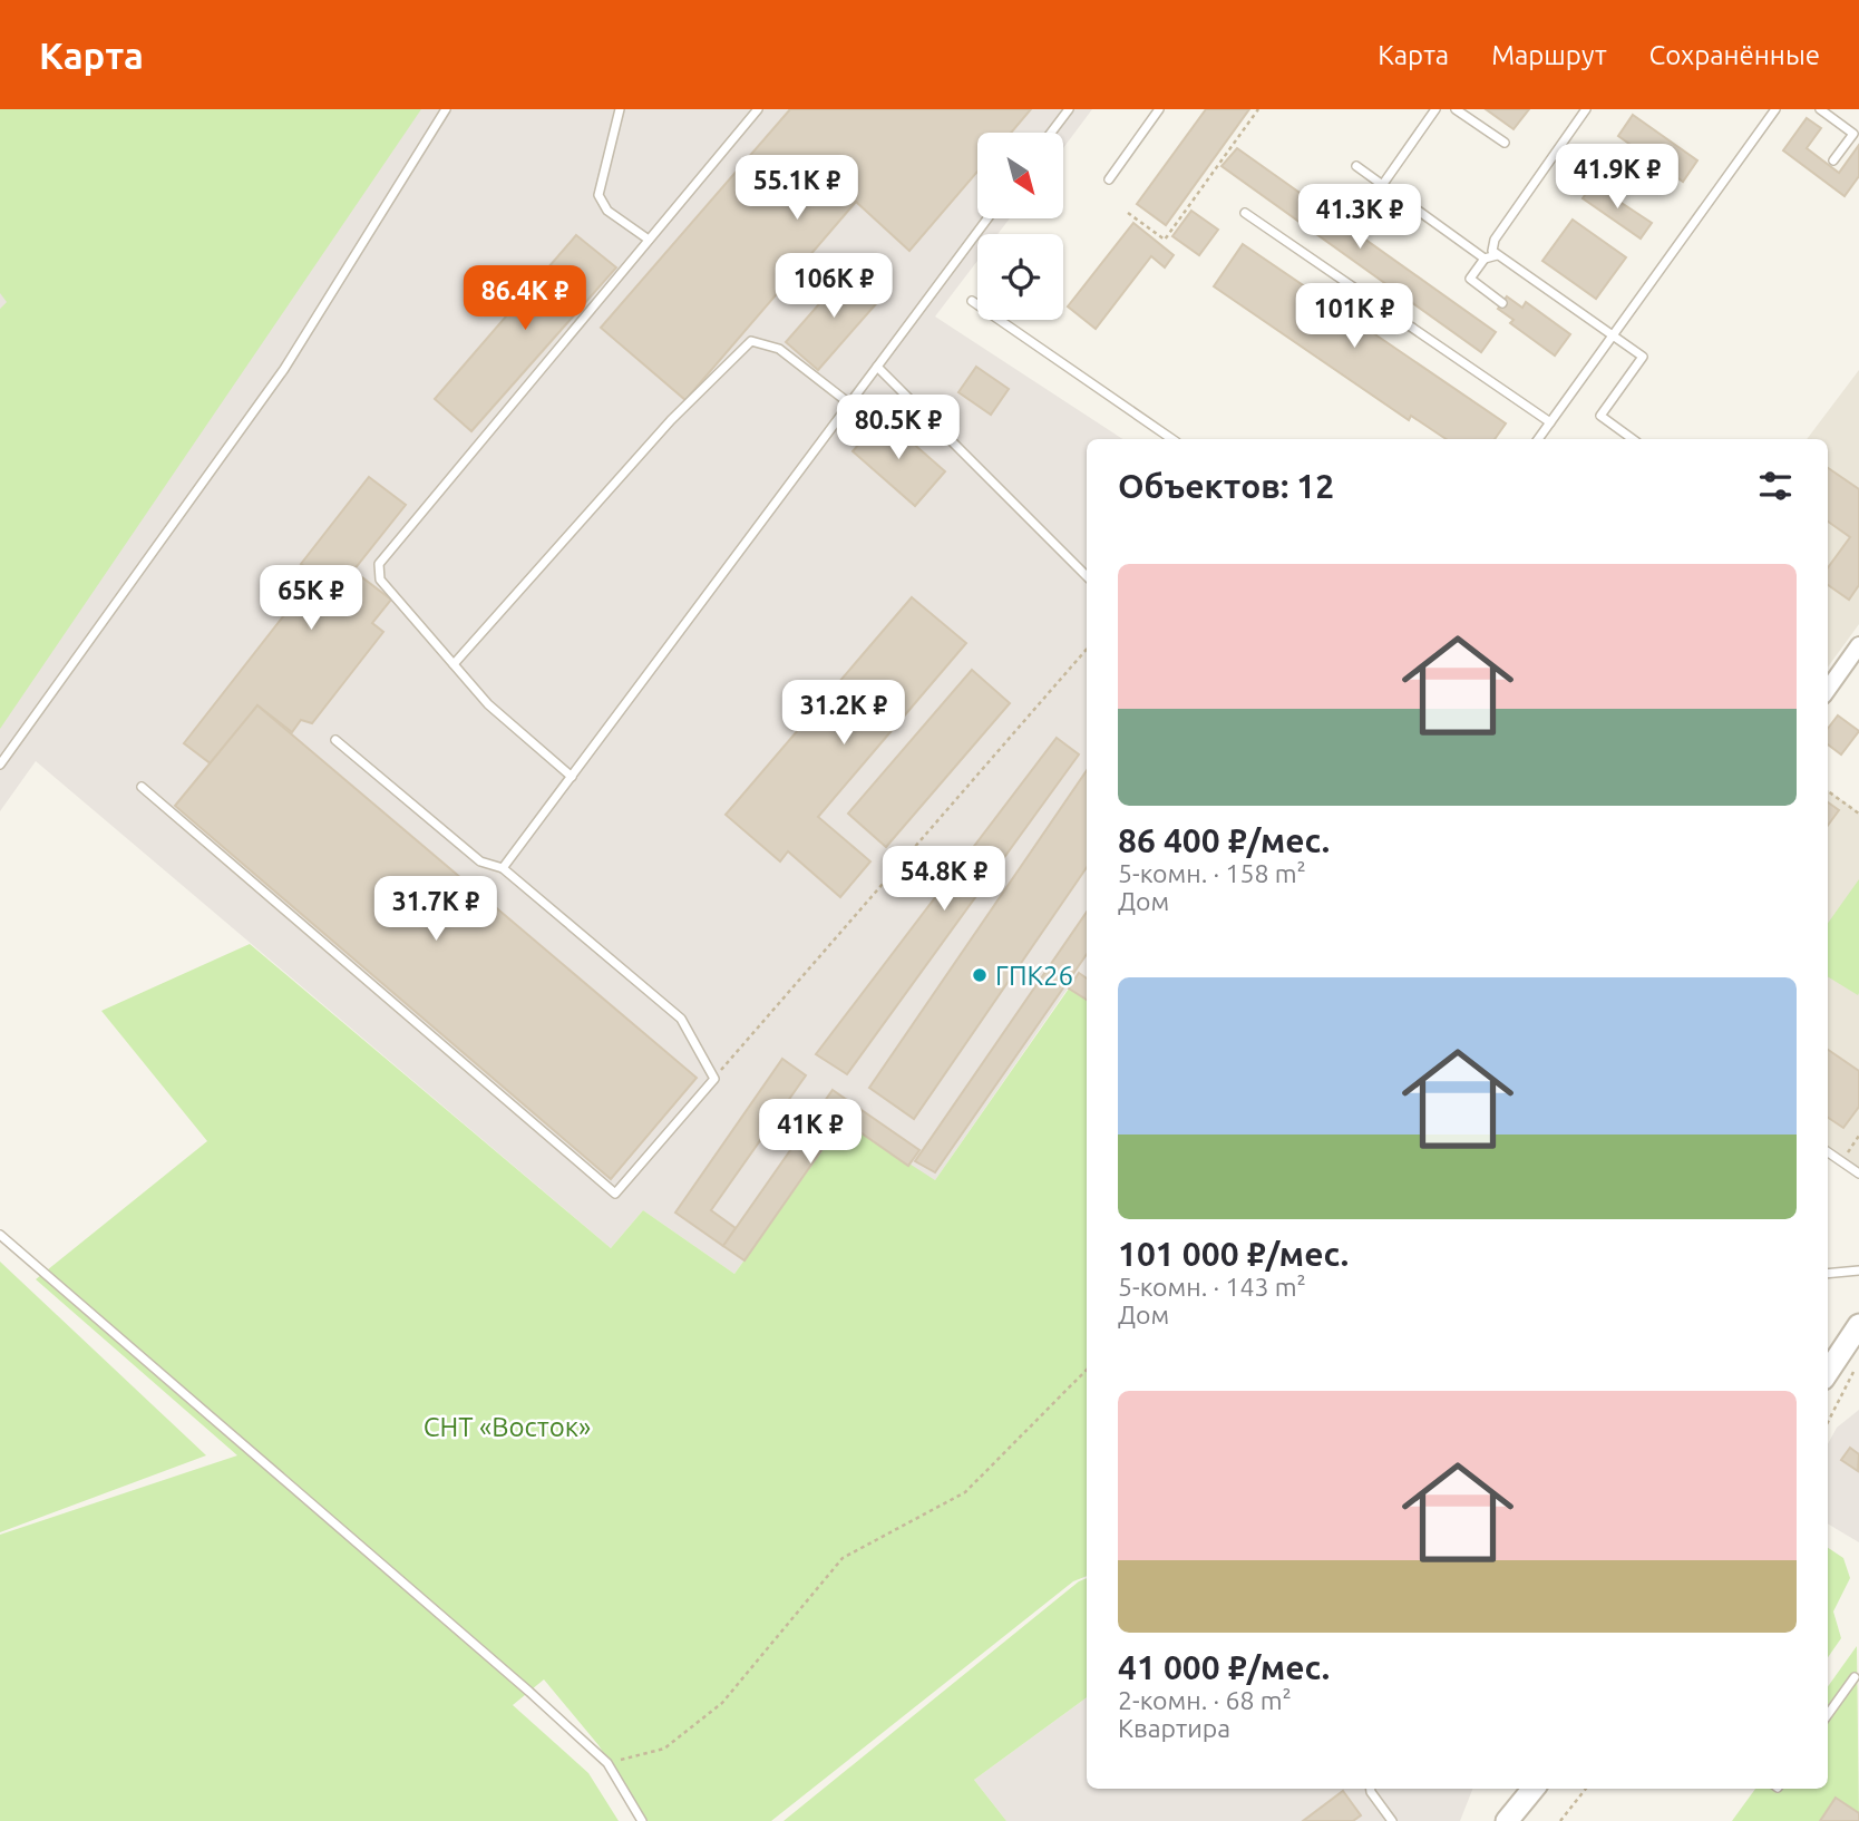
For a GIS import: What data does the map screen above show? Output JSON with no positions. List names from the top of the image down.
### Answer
{
  "parks": ["СНТ «Восток»"],
  "places": ["ГПК26"],
  "north": "bottom right",
  "page": {
    "header": "Карта",
    "nav": ["Карта", "Маршрут", "Сохранённые"],
    "price": [
      "41.9K ₽",
      "55.1K ₽",
      "41.3K ₽",
      "106K ₽",
      "86.4K ₽",
      "101K ₽",
      "80.5K ₽",
      "65K ₽",
      "31.2K ₽",
      "54.8K ₽",
      "31.7K ₽",
      "41K ₽"
    ],
    "heading": "Объектов: 12",
    "list": [
      {
        "name": "86 400 ₽/мес.",
        "note": "5-комн. · 158 m² · Дом"
      },
      {
        "name": "101 000 ₽/мес.",
        "note": "5-комн. · 143 m² · Дом"
      },
      {
        "name": "41 000 ₽/мес.",
        "note": "2-комн. · 68 m² · Квартира"
      }
    ]
  }
}
